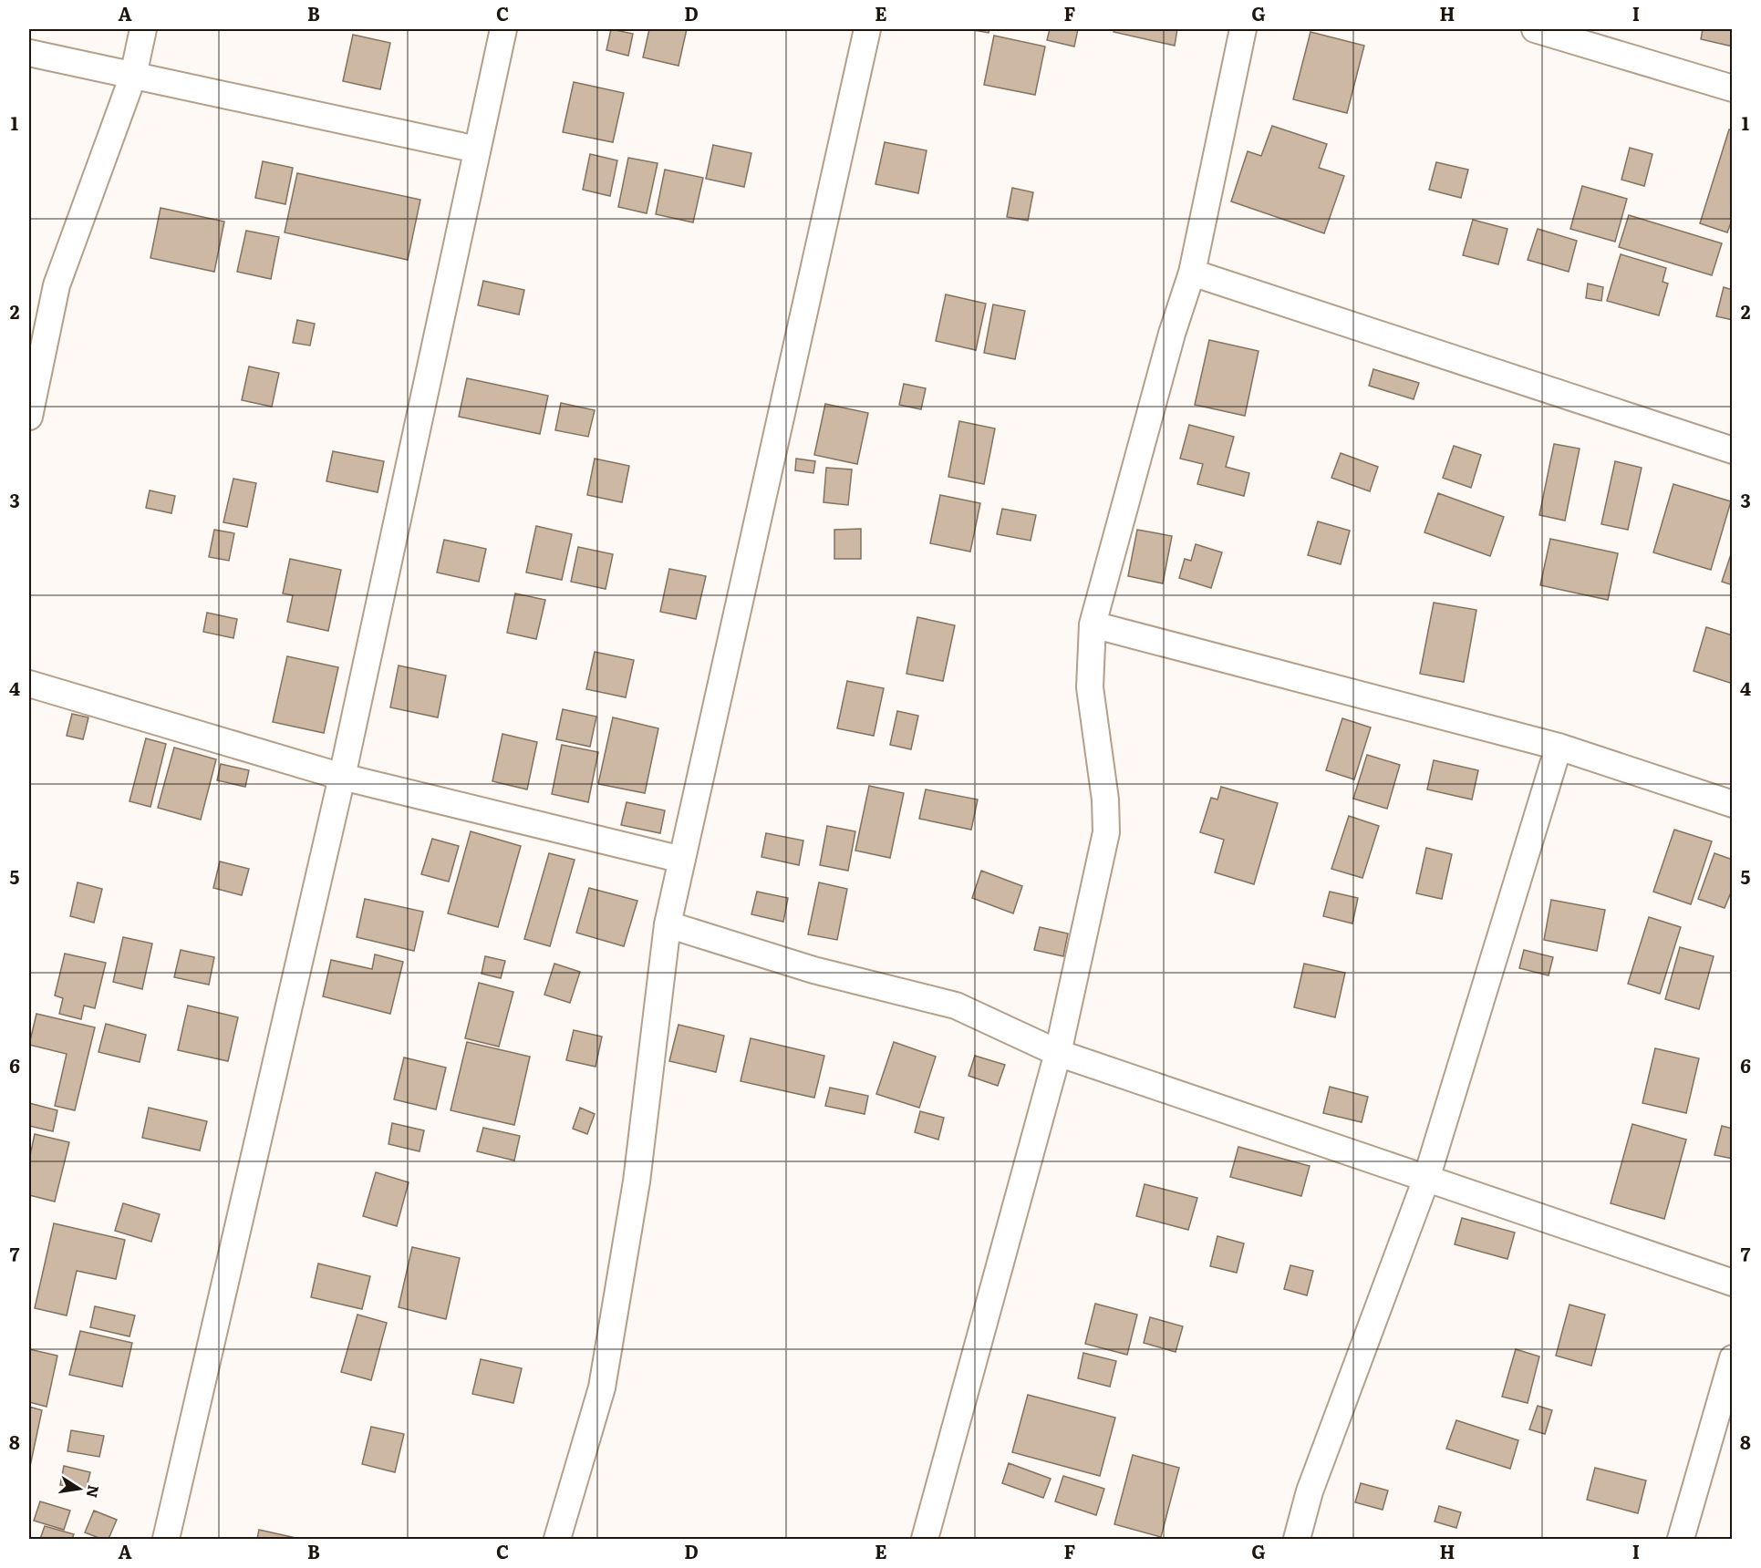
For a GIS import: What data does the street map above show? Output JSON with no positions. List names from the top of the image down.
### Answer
{
  "north": "right",
  "grid": {
    "columns": [
      "A",
      "B",
      "C",
      "D",
      "E",
      "F",
      "G",
      "H",
      "I"
    ],
    "rows": [
      "1",
      "2",
      "3",
      "4",
      "5",
      "6",
      "7",
      "8"
    ]
  }
}
